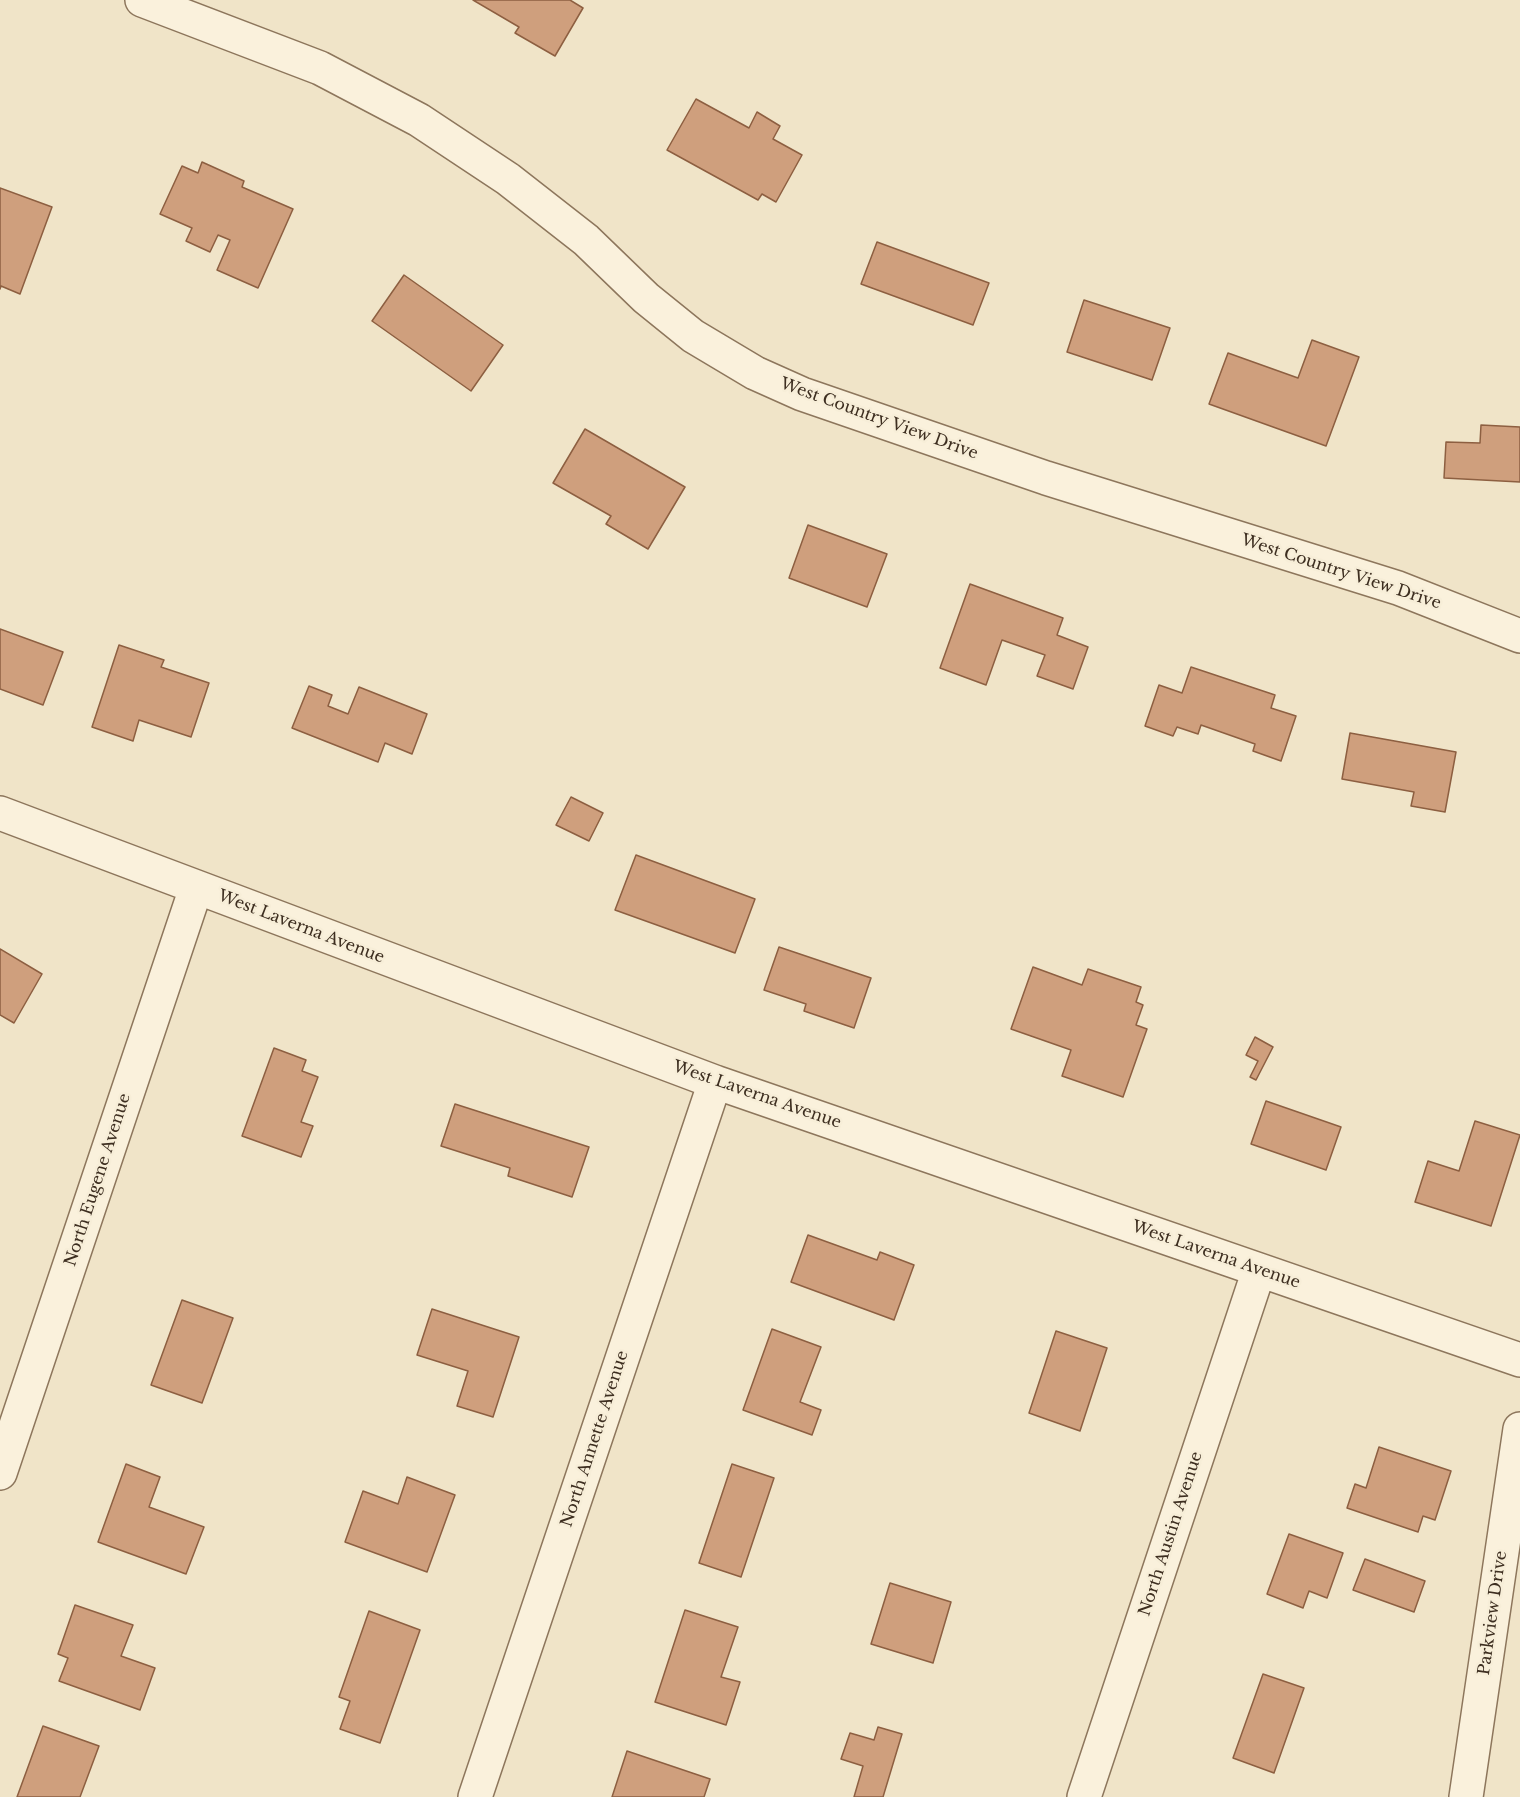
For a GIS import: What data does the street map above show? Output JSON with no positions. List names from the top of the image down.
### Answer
{
  "streets": {
    "street": [
      "West Country View Drive",
      "West Laverna Avenue",
      "North Eugene Avenue",
      "North Annette Avenue",
      "North Austin Avenue",
      "Parkview Drive"
    ]
  },
  "crossings": [
    ["West Laverna Avenue", "North Eugene Avenue"],
    ["West Laverna Avenue", "North Annette Avenue"],
    ["West Laverna Avenue", "North Austin Avenue"]
  ]
}
